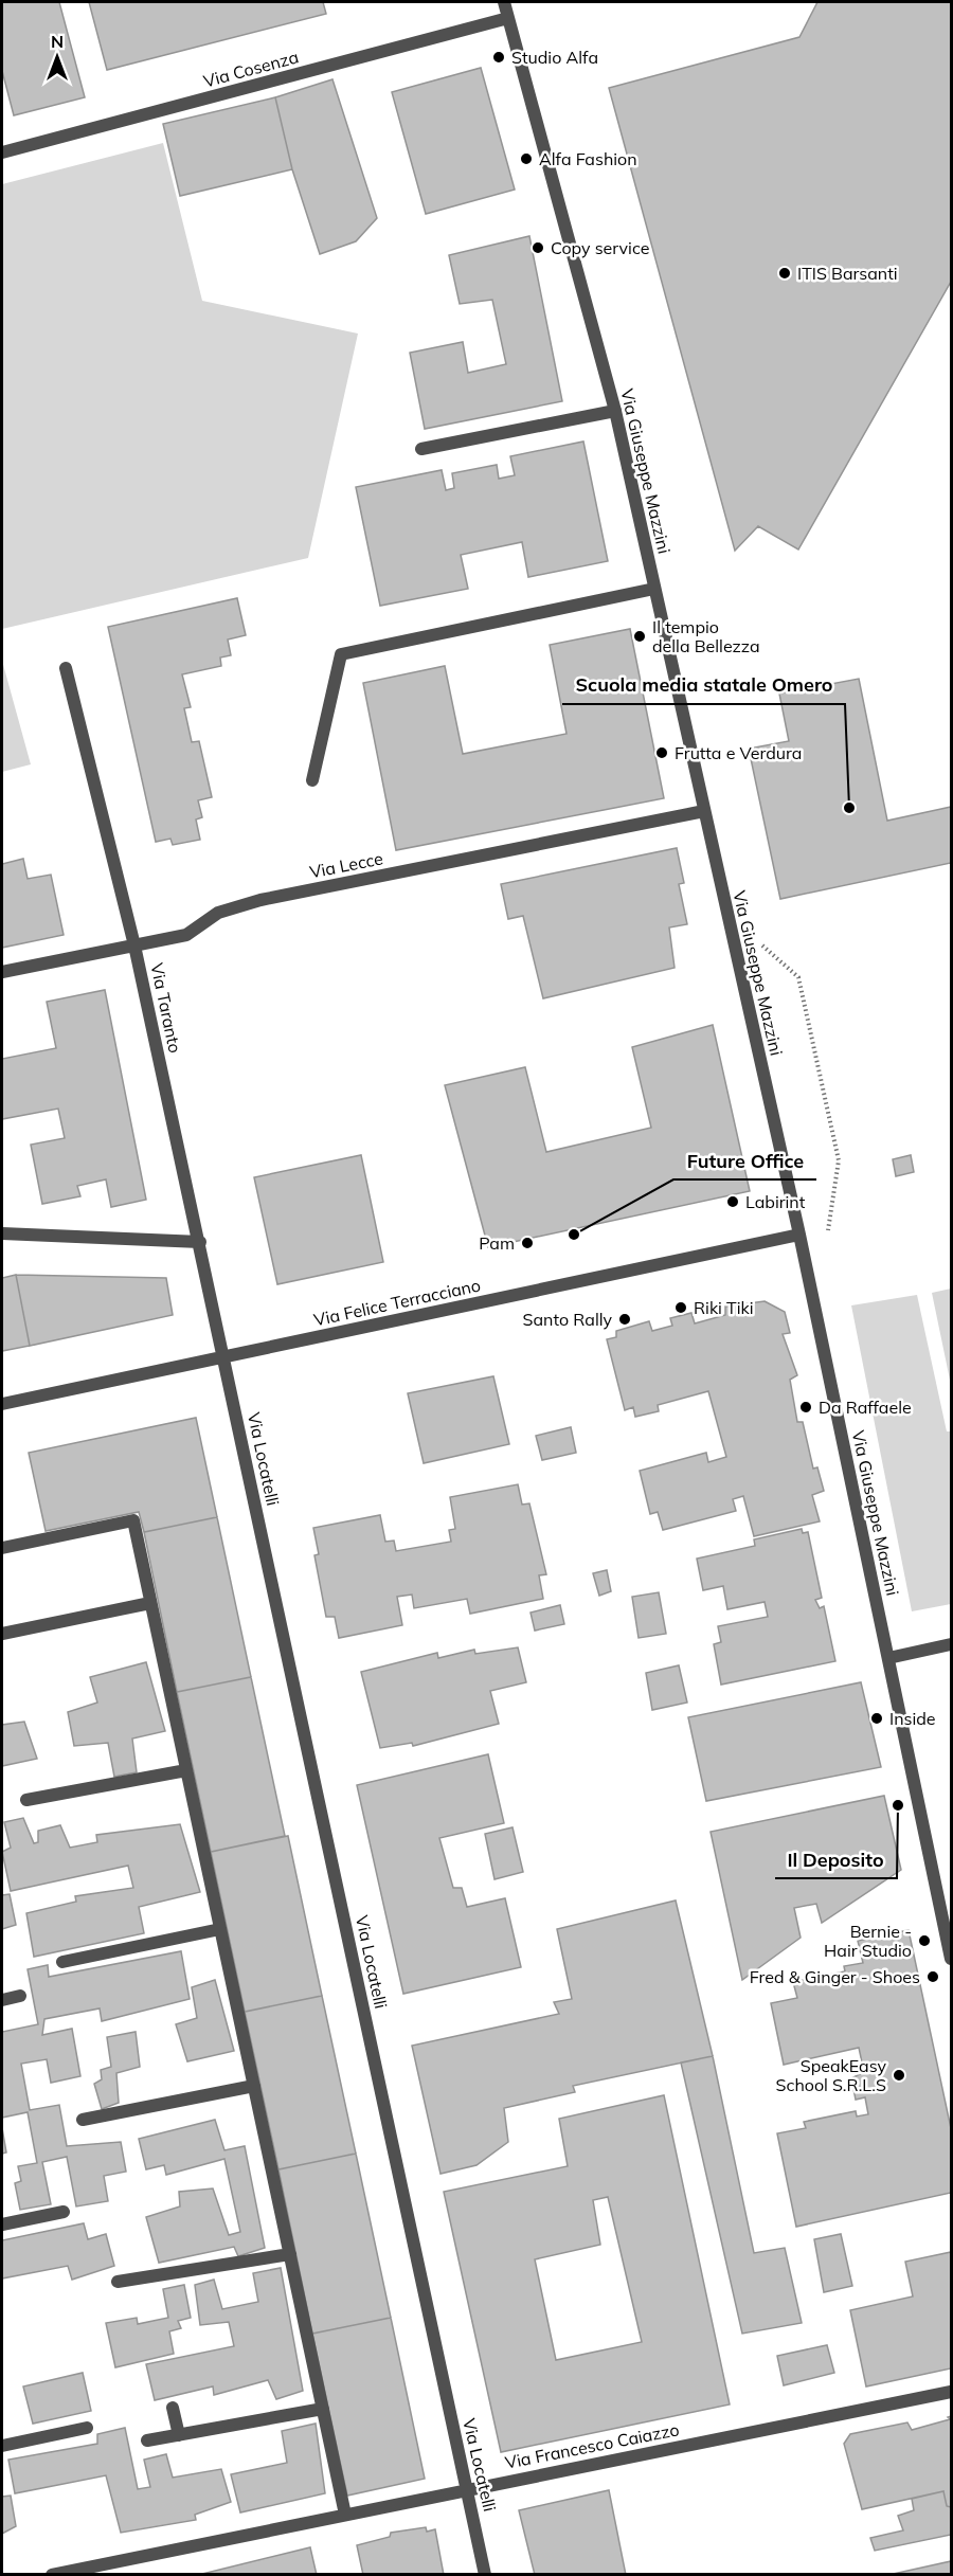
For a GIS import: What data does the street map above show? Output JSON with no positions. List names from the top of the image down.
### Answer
{
  "streets": {
    "street": [
      "Via Cosenza",
      "Via Giuseppe Mazzini",
      "Via Lecce",
      "Via Taranto",
      "Via Felice Terracciano",
      "Via Locatelli",
      "Via Francesco Caiazzo"
    ]
  },
  "crossings": [
    ["Via Cosenza", "Via Giuseppe Mazzini"],
    ["Via Giuseppe Mazzini", "Via Lecce"],
    ["Via Giuseppe Mazzini", "Via Felice Terracciano"],
    ["Via Lecce", "Via Taranto"],
    ["Via Taranto", "Via Felice Terracciano"],
    ["Via Taranto", "Via Locatelli"],
    ["Via Felice Terracciano", "Via Locatelli"],
    ["Via Locatelli", "Via Francesco Caiazzo"]
  ],
  "places": [
    "Studio Alfa",
    "Alfa Fashion",
    "Copy service",
    "ITIS Barsanti",
    "Il tempio della Bellezza",
    "Frutta e Verdura",
    "Scuola media statale Omero",
    "Labirint",
    "Future Office",
    "Pam",
    "Riki Tiki",
    "Santo Rally",
    "Da Raffaele",
    "Inside",
    "Il Deposito",
    "Bernie - Hair Studio",
    "Fred & Ginger - Shoes",
    "SpeakEasy School S.R.L.S"
  ],
  "north": "top"
}
